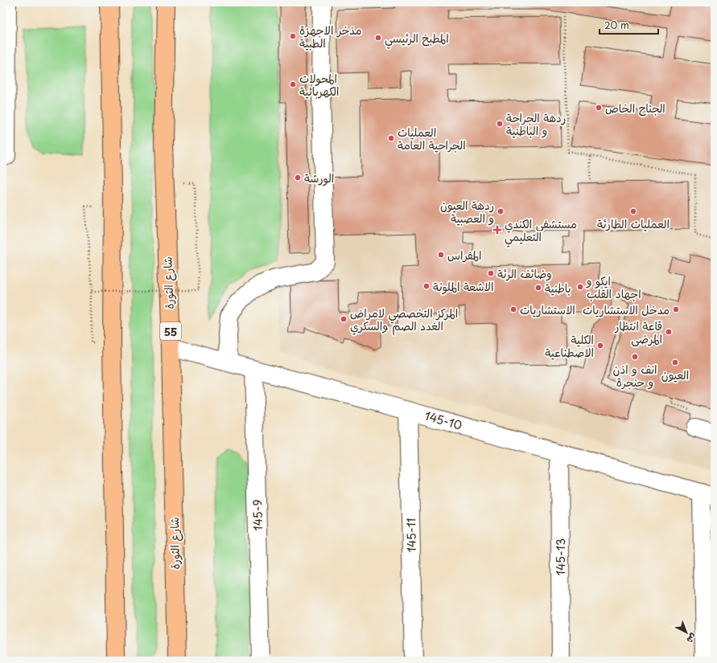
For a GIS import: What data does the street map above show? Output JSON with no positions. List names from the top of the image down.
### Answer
{
  "streets": {
    "main road": ["شارع الثورة", "55"],
    "street": [
      "145-10",
      "145-9",
      "145-11",
      "145-13"
    ]
  },
  "crossings": [
    ["شارع الثورة", "145-10"],
    ["145-10", "145-9"],
    ["145-10", "145-11"],
    ["145-10", "145-13"]
  ],
  "places": {
    "other": [
      "مذخر الاجهزة الطبية",
      "المطبخ الرئيسي",
      "المحولات الكهربائية",
      "الجناح الخاص",
      "ردهة الجراحة و الباطنية",
      "العمليات الجراحية العامة",
      "الورشة",
      "ردهة العيون و العصبية",
      "العمليات الطارئة",
      "المفراس",
      "وضائف الرئة",
      "الاشعة الملونة",
      "ايكو و اجهاد القلب",
      "باطنية",
      "الاستشاريات",
      "مدخل الاستشاريات",
      "المركز التخصصي لامراض الغدد الصم والسكري",
      "قاعة انتظار المرضى",
      "الكلية الاصطناعية",
      "انف و اذن و حنجرة",
      "العيون"
    ],
    "health": ["مستشفى الكندي التعليمي"]
  },
  "scale_bar": "20 m",
  "north": "bottom right"
}
